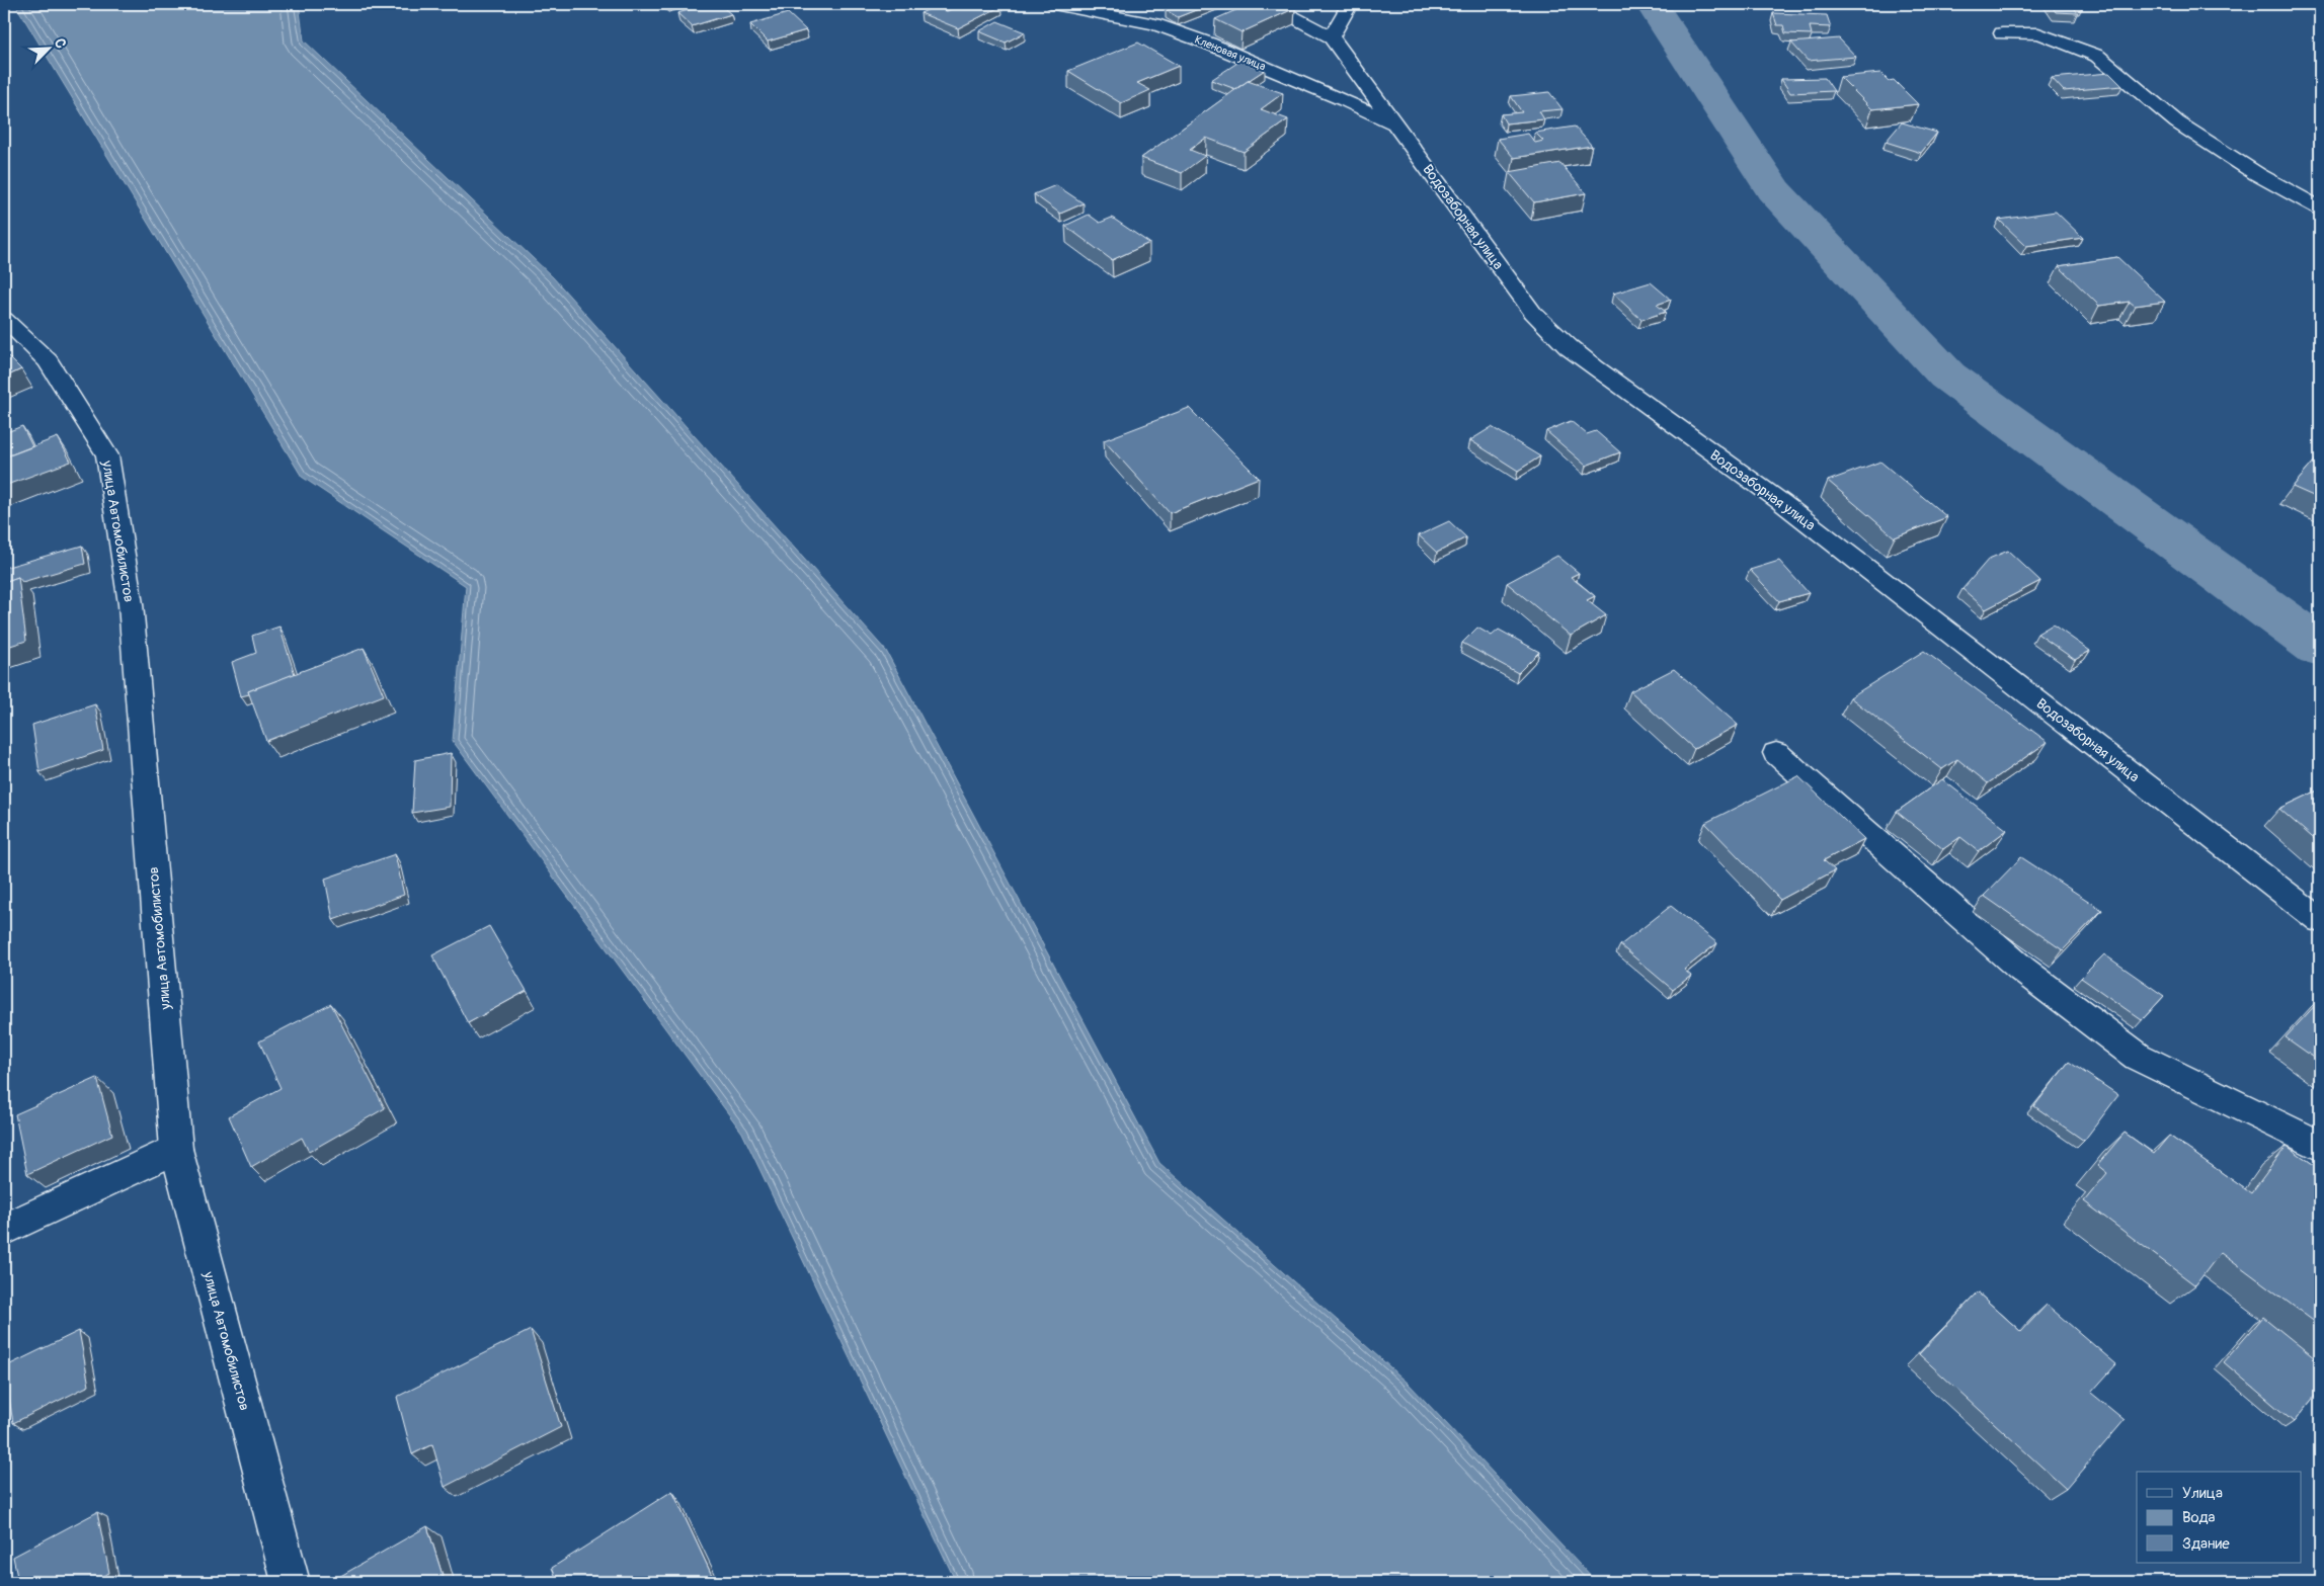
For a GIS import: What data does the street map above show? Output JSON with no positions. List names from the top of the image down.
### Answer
{
  "streets": {
    "street": ["Кленовая улица", "Водозаборная улица", "улица Автомобилистов"]
  },
  "crossings": [
    ["Кленовая улица", "Водозаборная улица"]
  ],
  "legend": ["Улица", "Вода", "Здание"],
  "north": "top right"
}
